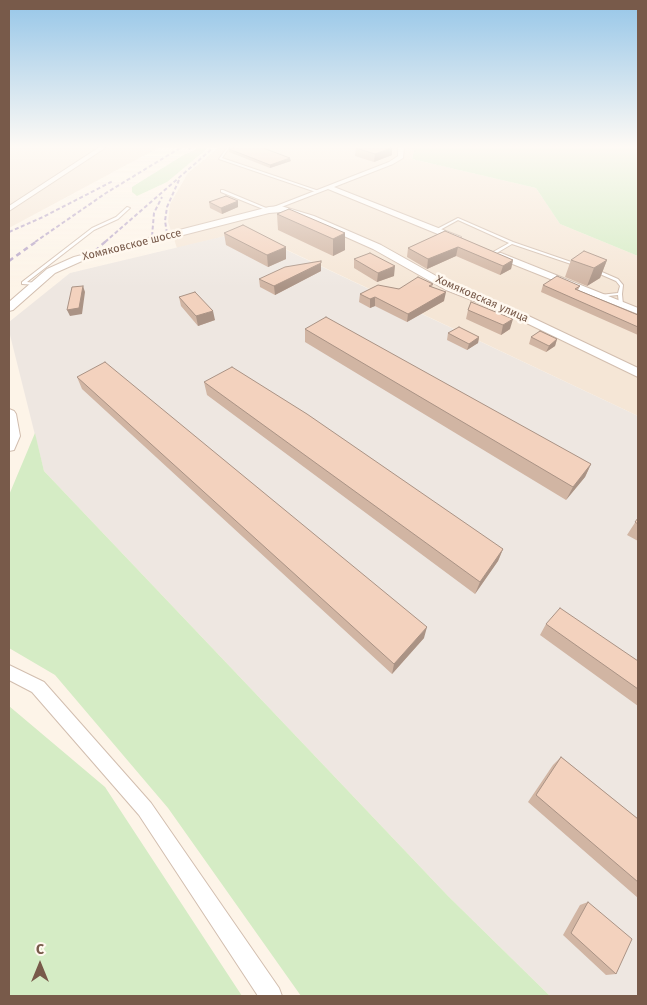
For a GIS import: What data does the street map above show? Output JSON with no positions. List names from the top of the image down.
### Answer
{
  "streets": {
    "street": ["Хомяковское шоссе", "Хомяковская улица"]
  },
  "crossings": [
    ["Хомяковское шоссе", "Хомяковская улица"]
  ],
  "north": "top"
}
